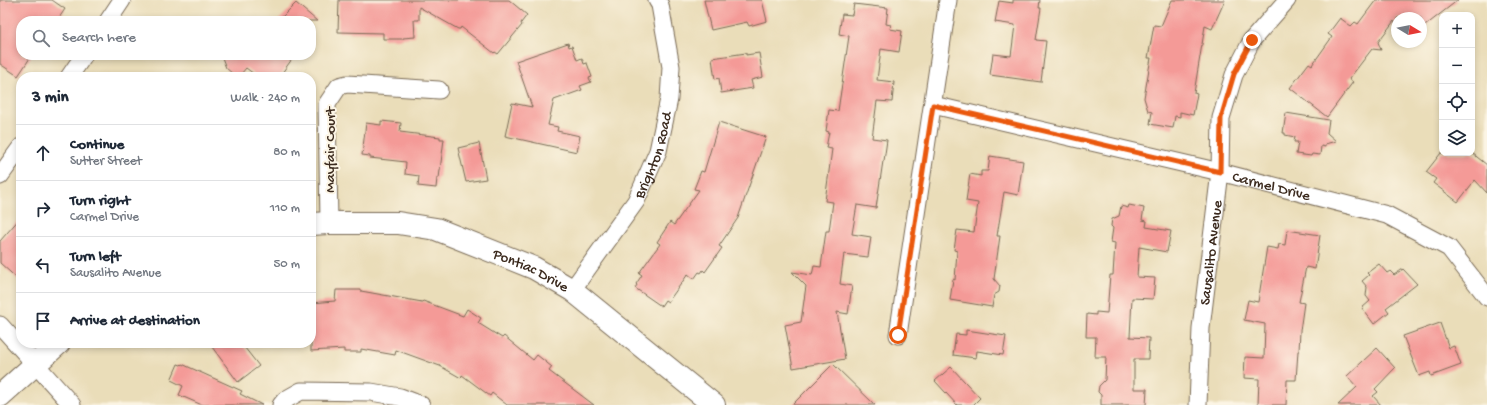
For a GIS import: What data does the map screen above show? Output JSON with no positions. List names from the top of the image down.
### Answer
{
  "streets": {
    "main road": ["Pontiac Drive"],
    "street": [
      "Mayfair Court",
      "Brighton Road",
      "Carmel Drive",
      "Sausalito Avenue"
    ]
  },
  "crossings": [
    ["Mayfair Court", "Pontiac Drive"],
    ["Brighton Road", "Pontiac Drive"],
    ["Carmel Drive", "Sausalito Avenue"]
  ],
  "north": "right",
  "page": {
    "map_buttons": ["+", "−"],
    "search": "Search here",
    "heading": ["3 min", "Walk · 240 m"],
    "list": [
      ["Continue", "Sutter Street", "80 m"],
      ["Turn right", "Carmel Drive", "110 m"],
      ["Turn left", "Sausalito Avenue", "50 m"],
      "Arrive at destination"
    ]
  }
}
